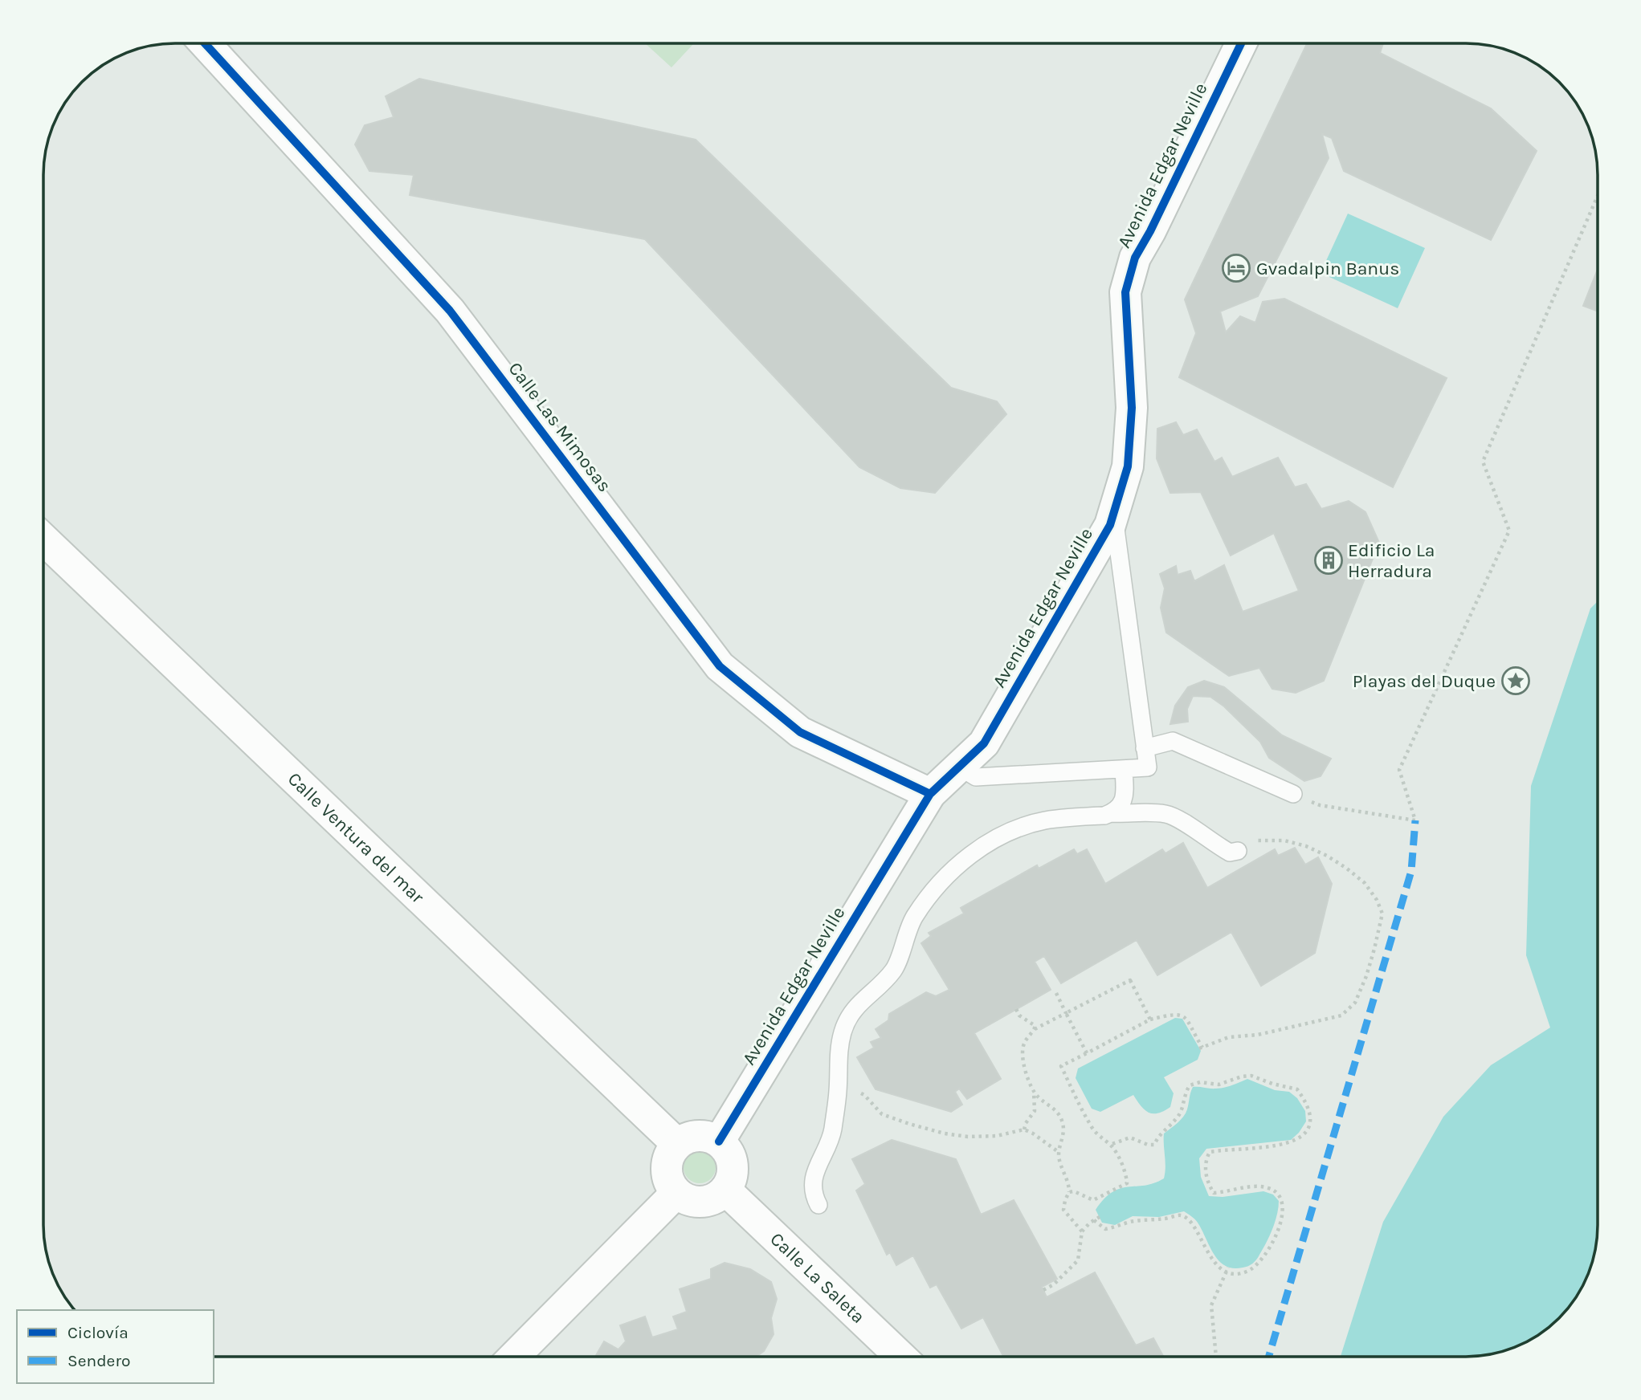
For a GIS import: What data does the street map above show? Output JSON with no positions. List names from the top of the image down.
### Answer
{
  "streets": {
    "street": [
      "Avenida Edgar Neville",
      "Calle Las Mimosas",
      "Calle Ventura del mar",
      "Calle La Saleta"
    ]
  },
  "crossings": [
    ["Avenida Edgar Neville", "Calle Las Mimosas"],
    ["Avenida Edgar Neville", "Calle Ventura del mar"],
    ["Avenida Edgar Neville", "Calle La Saleta"],
    ["Calle Ventura del mar", "Calle La Saleta"]
  ],
  "places": {
    "hotel": ["Gvadalpin Banus"],
    "building": ["Edificio La Herradura"],
    "place": ["Playas del Duque"]
  },
  "legend": ["Ciclovía", "Sendero"]
}
